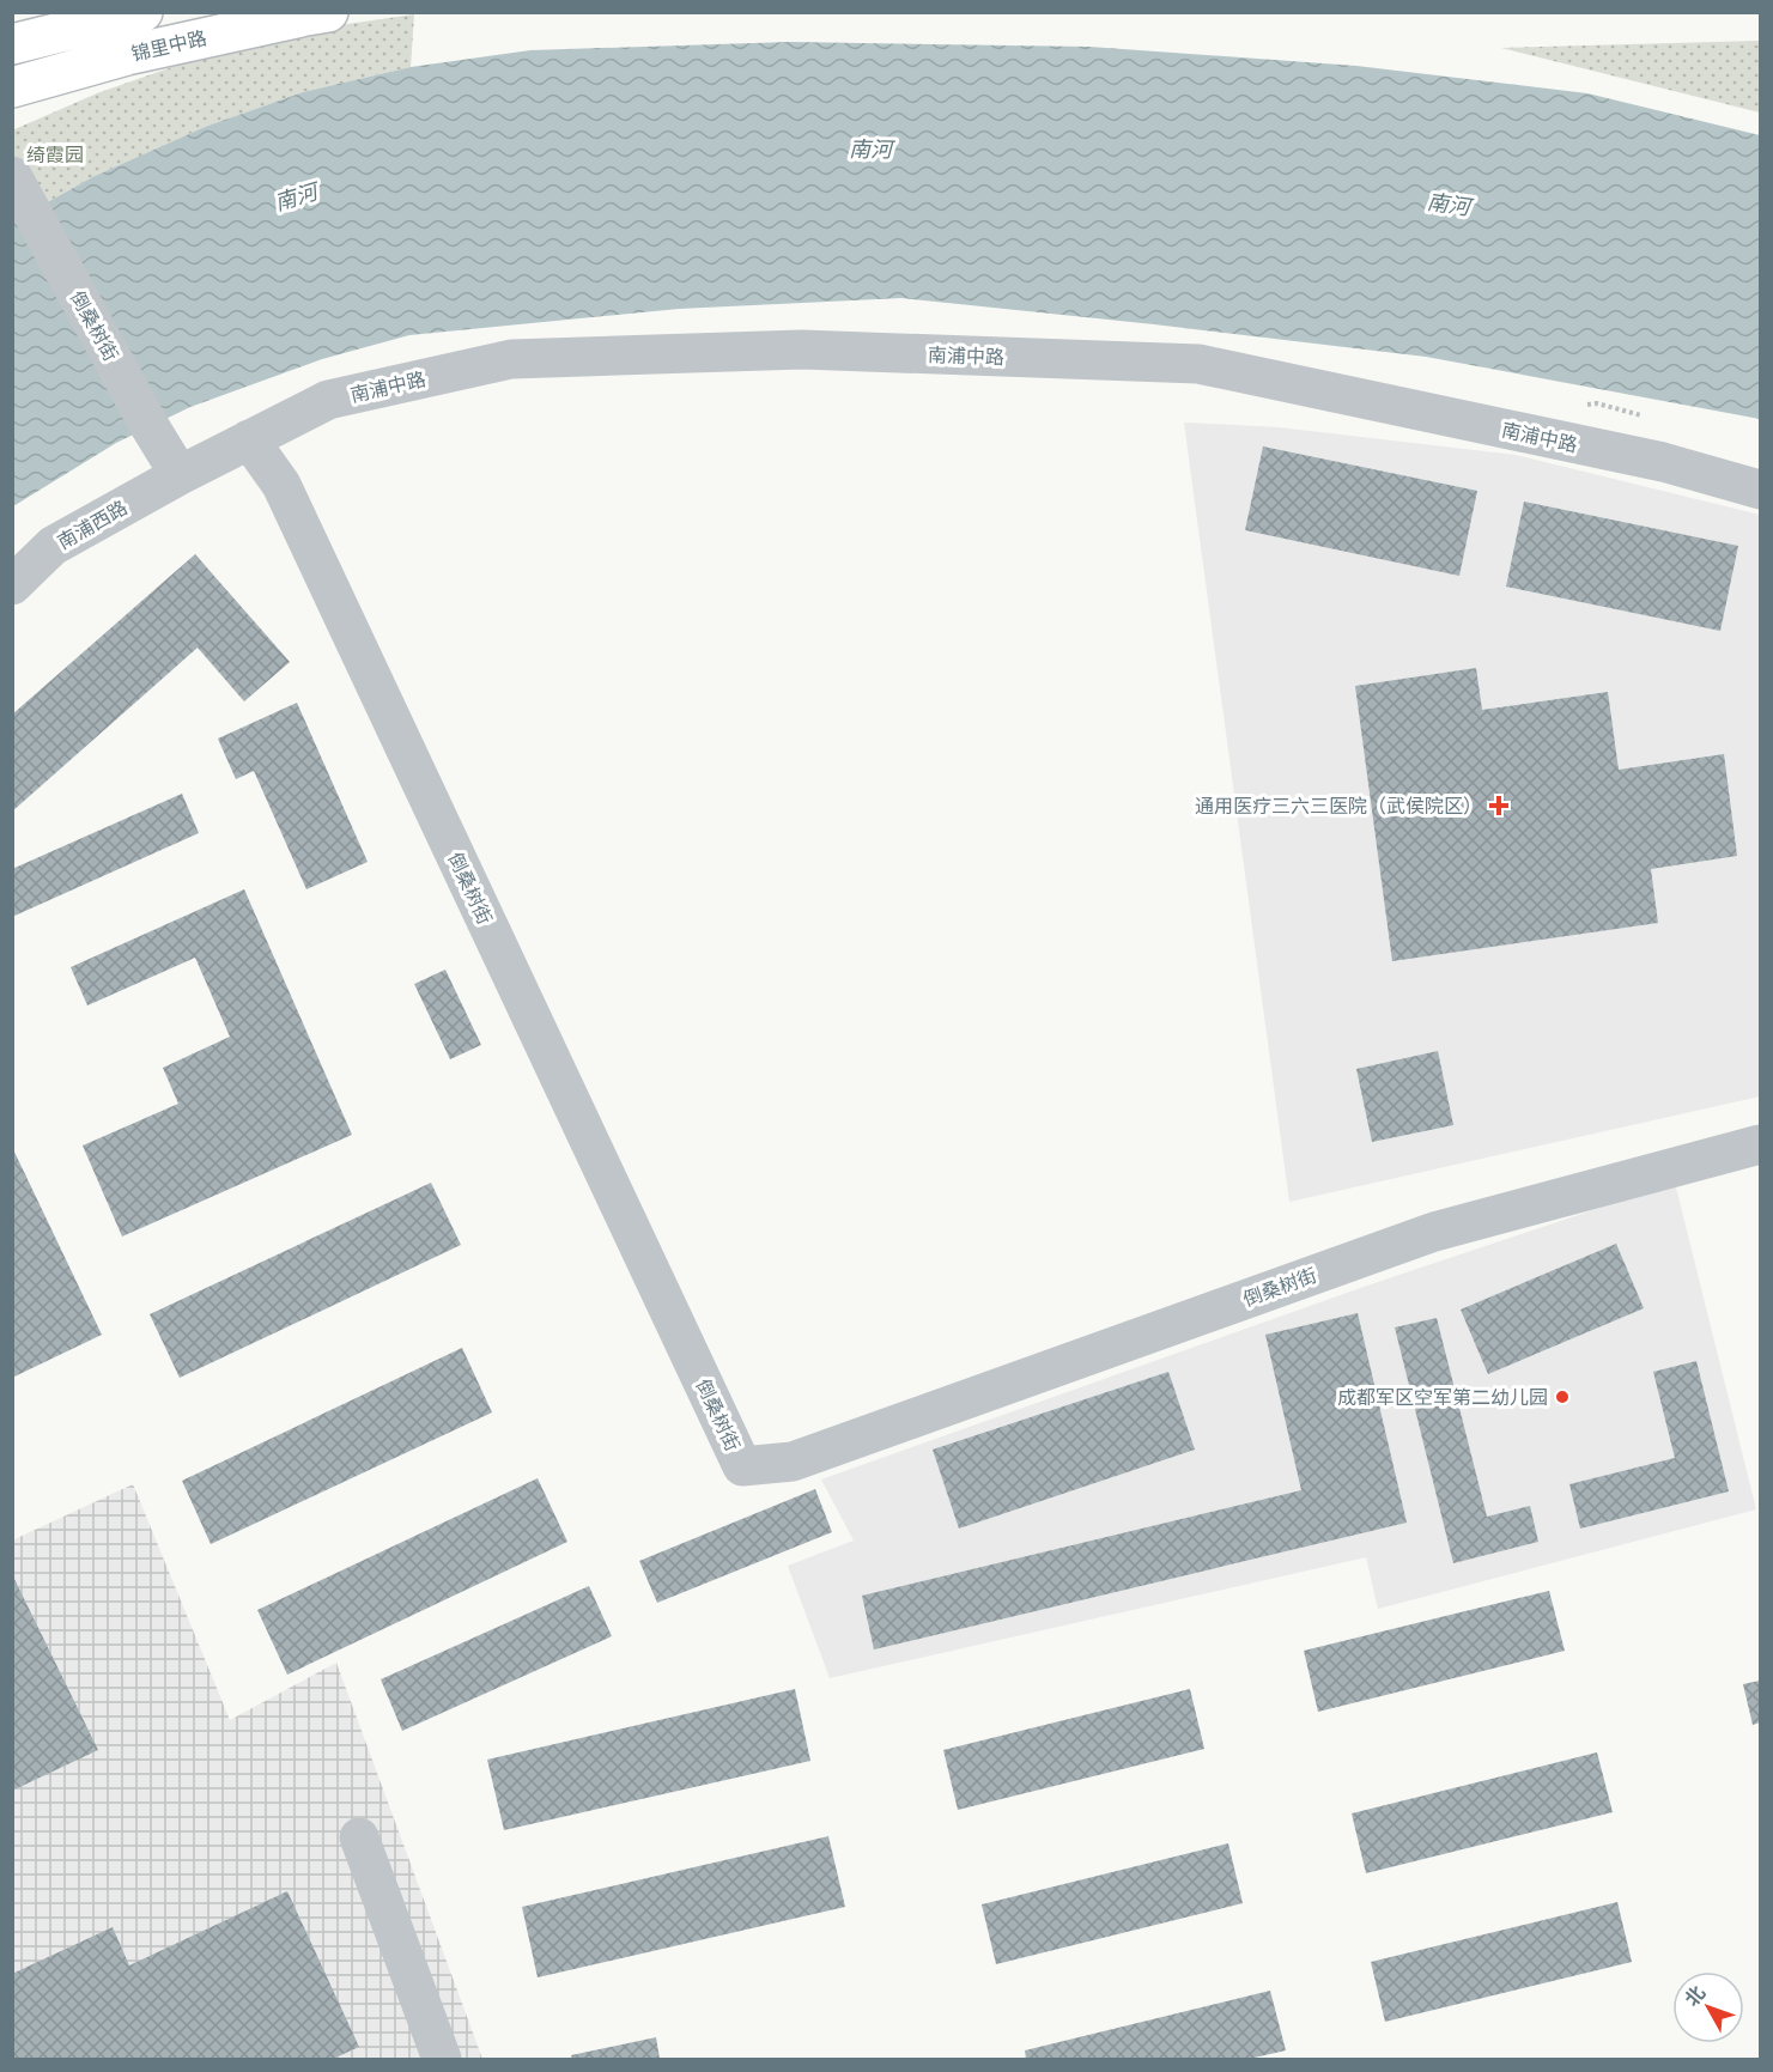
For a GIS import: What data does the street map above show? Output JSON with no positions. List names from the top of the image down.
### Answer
{
  "streets": {
    "main road": ["锦里中路"],
    "street": ["倒桑树街", "南浦中路", "南浦西路"]
  },
  "crossings": [
    ["倒桑树街", "南浦中路"],
    ["倒桑树街", "南浦西路"],
    ["南浦中路", "南浦西路"]
  ],
  "water": ["南河"],
  "parks": ["绮霞园"],
  "places": {
    "health": ["通用医疗三六三医院（武侯院区）"],
    "other": ["成都军区空军第二幼儿园"]
  },
  "north": "top left"
}
